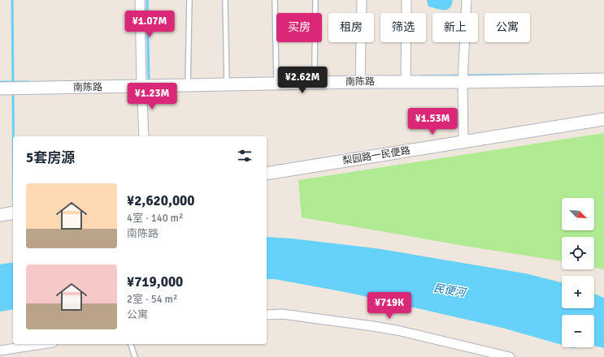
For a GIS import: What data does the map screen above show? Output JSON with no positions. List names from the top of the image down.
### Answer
{
  "streets": {
    "street": ["南陈路", "梨园路一民便路"]
  },
  "water": ["民便河"],
  "north": "bottom right",
  "page": {
    "price": [
      "¥1.07M",
      "¥2.62M",
      "¥1.23M",
      "¥1.53M",
      "¥719K"
    ],
    "chip": [
      "买房",
      "租房",
      "筛选",
      "新上",
      "公寓"
    ],
    "heading": "5套房源",
    "list": [
      {
        "name": "¥2,620,000",
        "note": "4室 · 140 m² · 南陈路"
      },
      {
        "name": "¥719,000",
        "note": "2室 · 54 m² · 公寓"
      }
    ],
    "map_buttons": ["+", "−"]
  }
}
